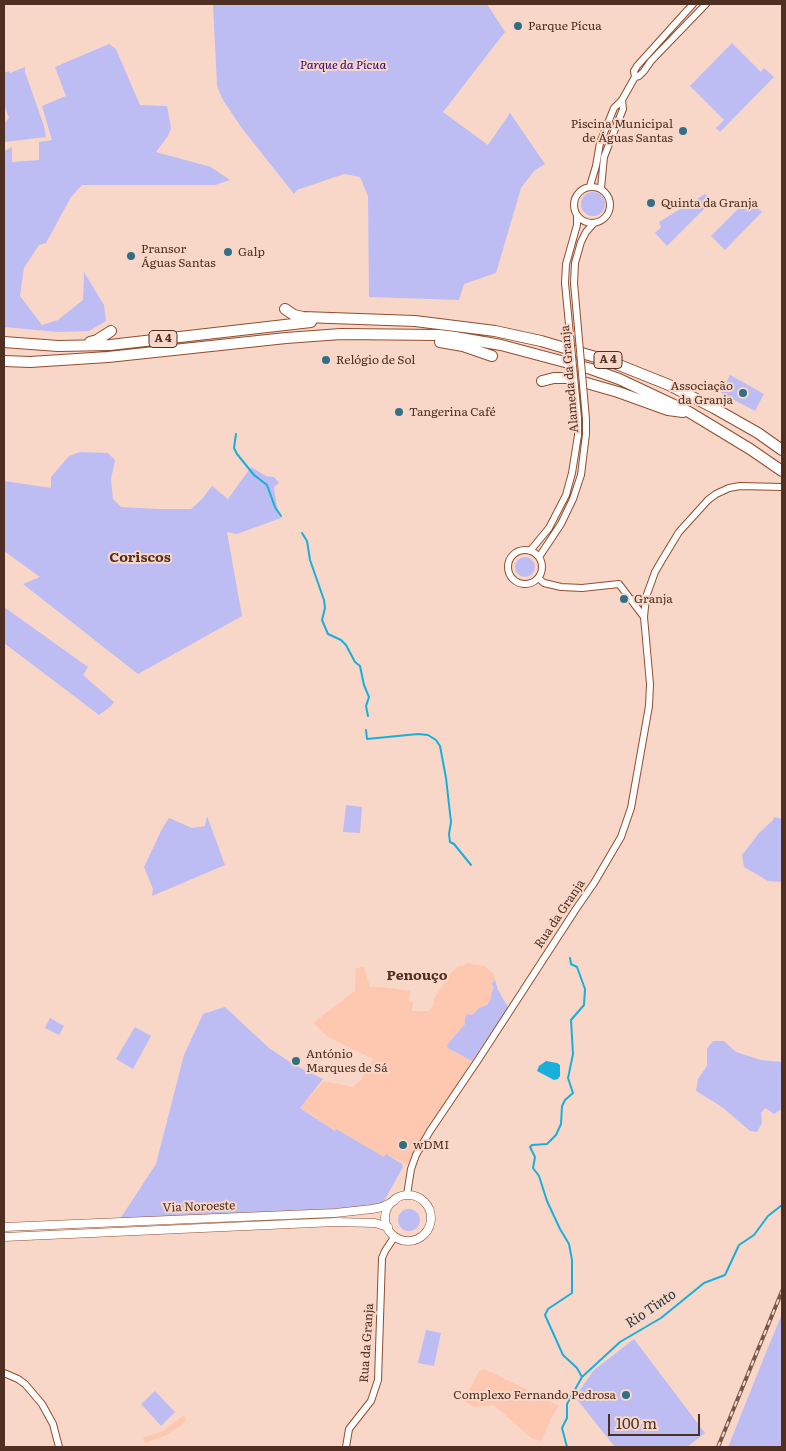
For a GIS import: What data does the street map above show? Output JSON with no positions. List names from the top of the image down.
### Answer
{
  "streets": {
    "highway": ["A 4"],
    "main road": ["Via Noroeste"],
    "street": ["Alameda da Granja", "Rua da Granja"]
  },
  "crossings": [
    ["Rua da Granja", "Via Noroeste"]
  ],
  "districts": ["Coriscos", "Penouço"],
  "water": ["Rio Tinto"],
  "parks": ["Parque da Pícua"],
  "places": [
    "Parque Pícua",
    "Piscina Municipal de Águas Santas",
    "Quinta da Granja",
    "Galp",
    "Pransor Águas Santas",
    "Relógio de Sol",
    "Associação da Granja",
    "Tangerina Café",
    "Granja",
    "António Marques de Sá",
    "wDMI",
    "Complexo Fernando Pedrosa"
  ],
  "scale_bar": "100 m"
}
